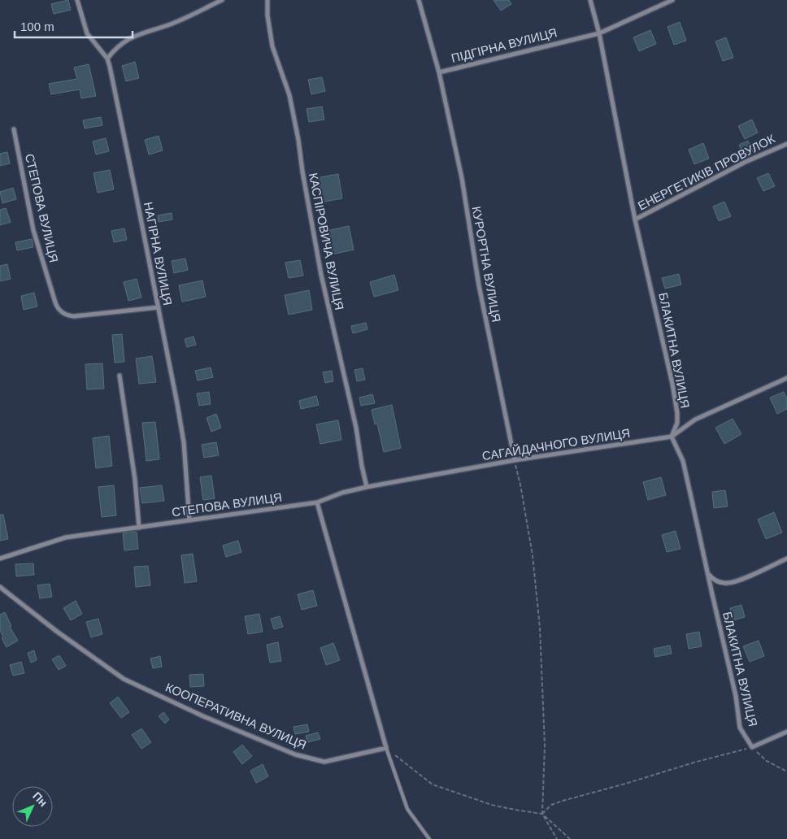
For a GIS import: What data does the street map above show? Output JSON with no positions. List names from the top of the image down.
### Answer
{
  "streets": {
    "street": [
      "ПІДГІРНА ВУЛИЦЯ",
      "ЕНЕРГЕТИКІВ ПРОВУЛОК",
      "СТЕПОВА ВУЛИЦЯ",
      "КАСПІРОВИЧА ВУЛИЦЯ",
      "НАГІРНА ВУЛИЦЯ",
      "КУРОРТНА ВУЛИЦЯ",
      "БЛАКИТНА ВУЛИЦЯ",
      "САГАЙДАЧНОГО ВУЛИЦЯ",
      "КООПЕРАТИВНА ВУЛИЦЯ"
    ]
  },
  "crossings": [
    ["ПІДГІРНА ВУЛИЦЯ", "КУРОРТНА ВУЛИЦЯ"],
    ["ПІДГІРНА ВУЛИЦЯ", "БЛАКИТНА ВУЛИЦЯ"],
    ["ЕНЕРГЕТИКІВ ПРОВУЛОК", "БЛАКИТНА ВУЛИЦЯ"],
    ["СТЕПОВА ВУЛИЦЯ", "НАГІРНА ВУЛИЦЯ"],
    ["СТЕПОВА ВУЛИЦЯ", "САГАЙДАЧНОГО ВУЛИЦЯ"],
    ["КАСПІРОВИЧА ВУЛИЦЯ", "САГАЙДАЧНОГО ВУЛИЦЯ"],
    ["КУРОРТНА ВУЛИЦЯ", "САГАЙДАЧНОГО ВУЛИЦЯ"],
    ["БЛАКИТНА ВУЛИЦЯ", "САГАЙДАЧНОГО ВУЛИЦЯ"]
  ],
  "scale_bar": "100 m",
  "north": "top right"
}
